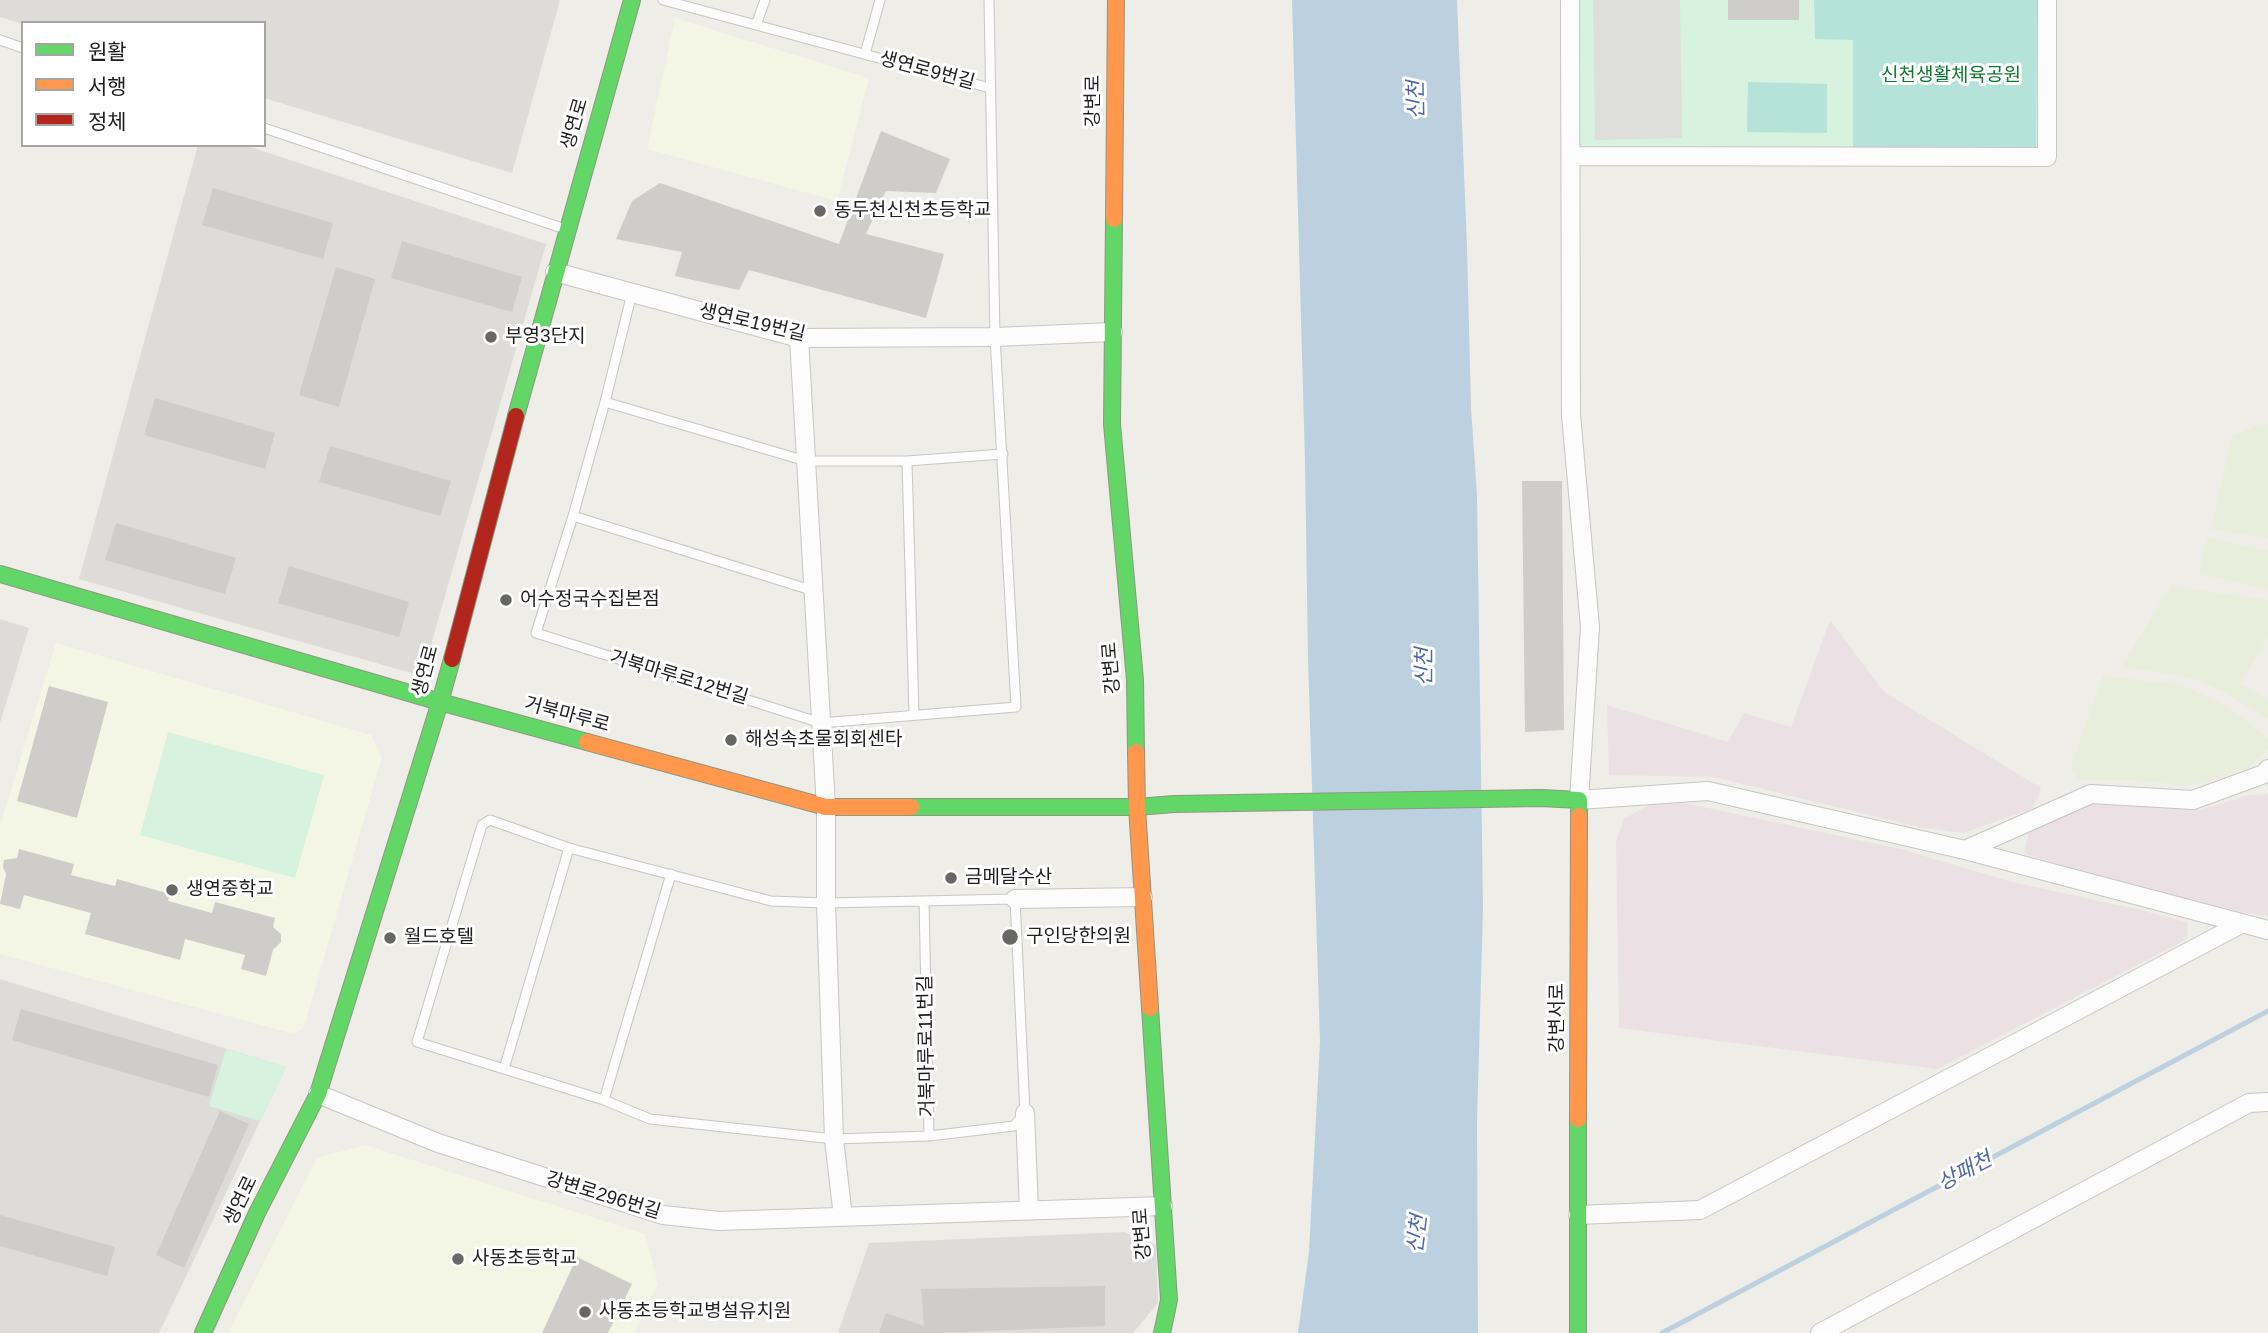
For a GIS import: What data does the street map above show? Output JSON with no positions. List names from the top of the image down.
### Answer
{
  "streets": {
    "street": [
      "강변로",
      "생연로",
      "생연로19번길",
      "거북마루로",
      "강변서로",
      "강변로296번길"
    ],
    "lane": ["생연로9번길", "거북마루로12번길", "거북마루로11번길"]
  },
  "crossings": [
    ["생연로9번길", "생연로19번길"],
    ["강변로", "생연로19번길"],
    ["강변로", "거북마루로"],
    ["강변로", "강변로296번길"],
    ["생연로", "생연로19번길"],
    ["생연로", "거북마루로"],
    ["생연로", "강변로296번길"],
    ["거북마루로", "강변서로"]
  ],
  "water": ["신천", "상패천"],
  "parks": ["신천생활체육공원"],
  "places": [
    "동두천신천초등학교",
    "부영3단지",
    "어수정국수집본점",
    "해성속초물회회센타",
    "금메달수산",
    "생연중학교",
    "구인당한의원",
    "월드호텔",
    "사동초등학교",
    "사동초등학교병설유치원"
  ],
  "legend": ["원활", "서행", "정체"]
}
